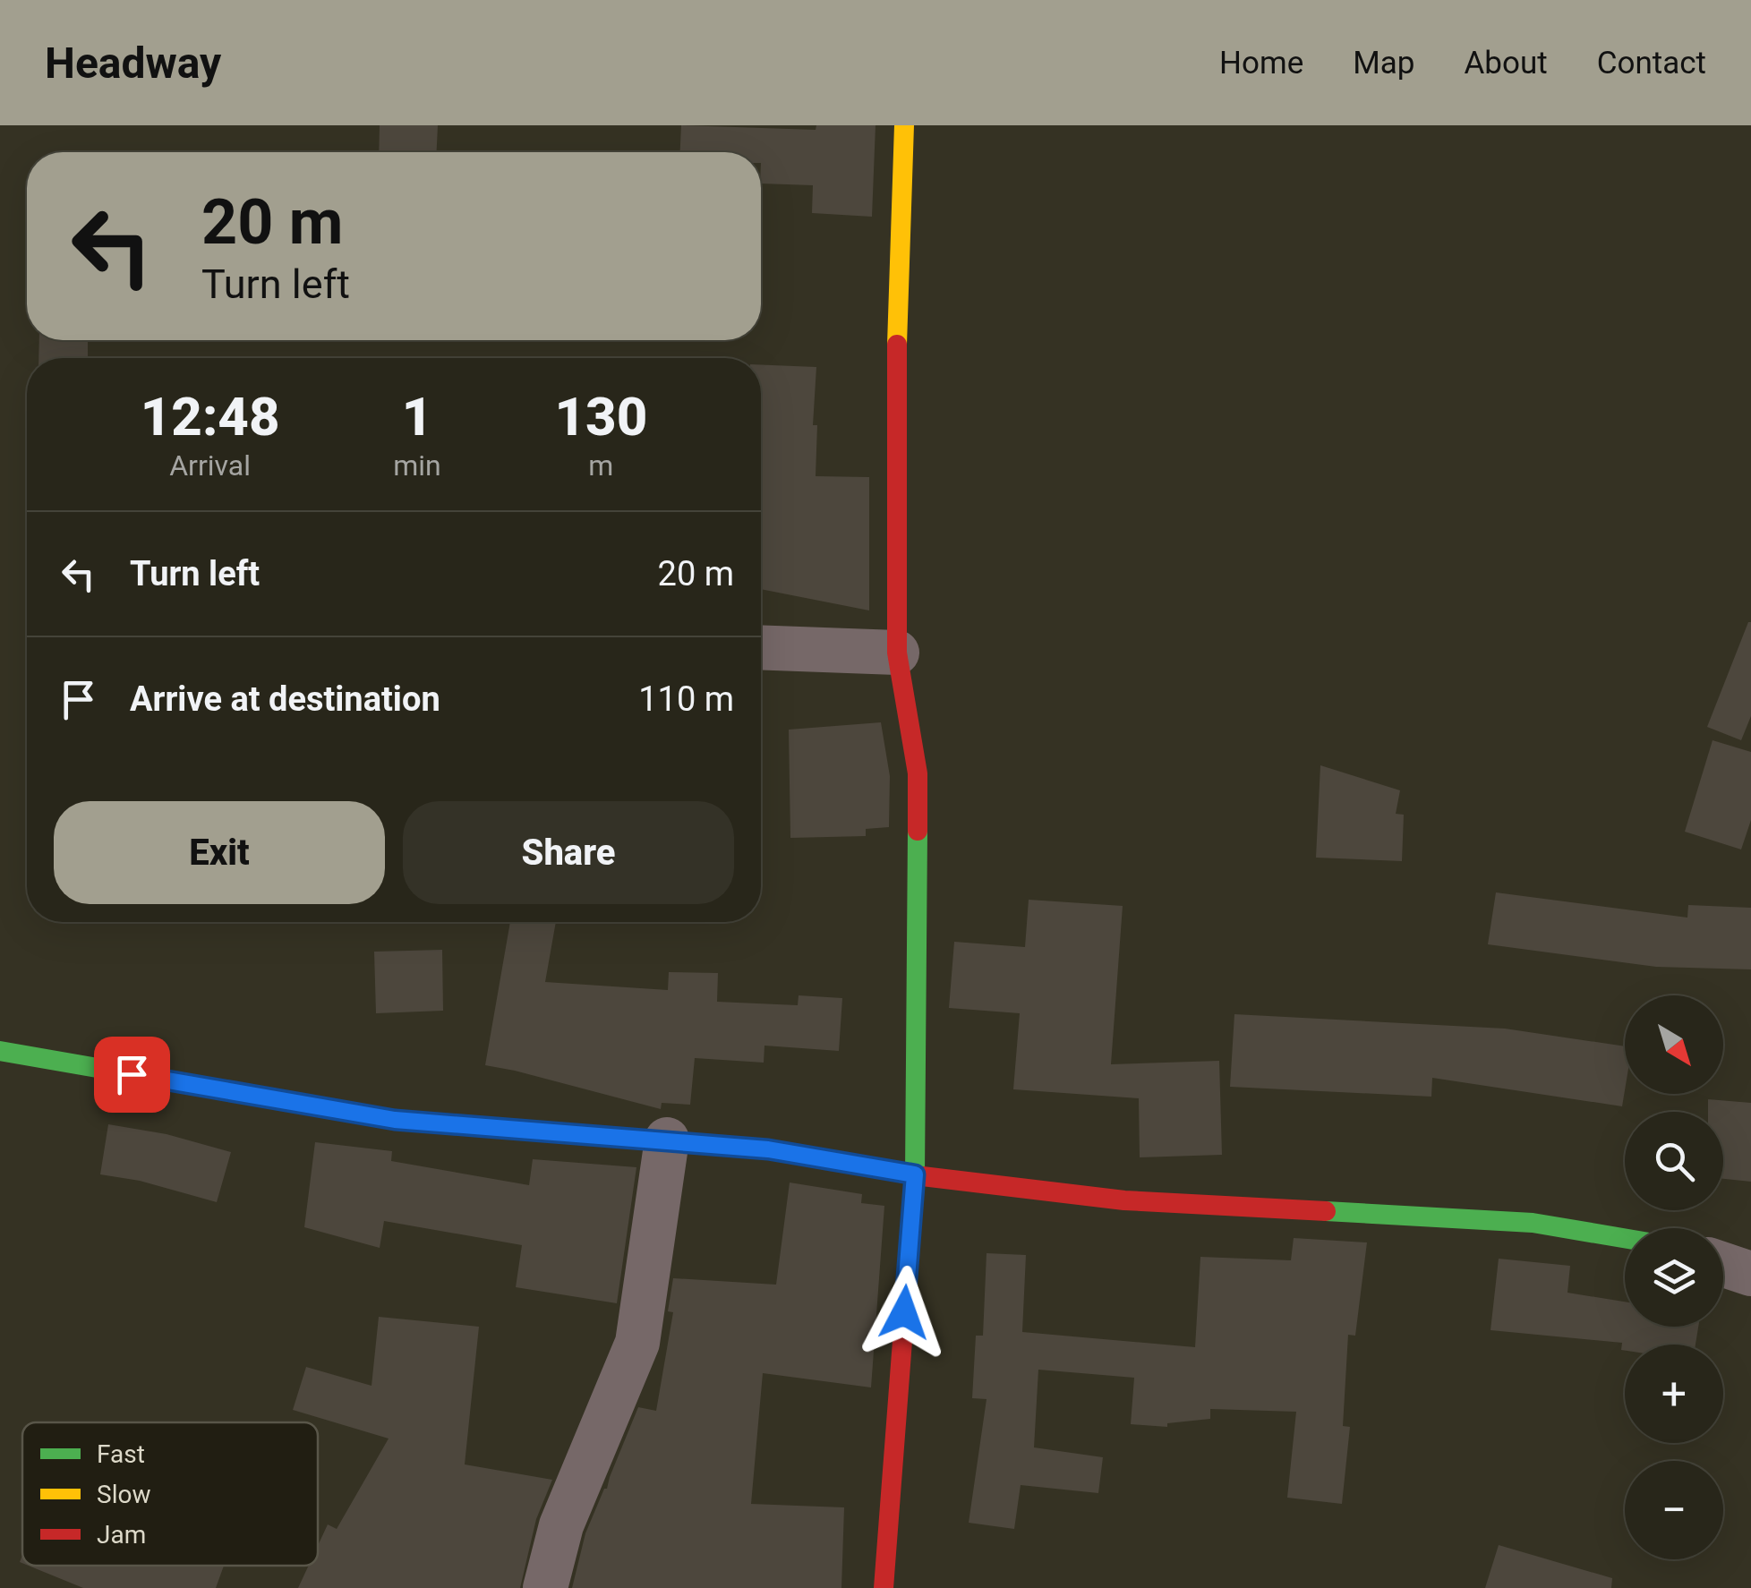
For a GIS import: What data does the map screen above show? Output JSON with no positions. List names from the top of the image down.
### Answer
{
  "legend": ["Fast", "Slow", "Jam"],
  "north": "bottom right",
  "page": {
    "header": "Headway",
    "nav": [
      "Home",
      "Map",
      "About",
      "Contact"
    ],
    "turn": ["20 m", "Turn left"],
    "eta": [
      "12:48",
      "Arrival",
      "1",
      "min",
      "130",
      "m"
    ],
    "list": [
      {
        "name": "Turn left",
        "value": "20 m"
      },
      {
        "name": "Arrive at destination",
        "value": "110 m"
      }
    ],
    "buttons": ["Exit", "Share"],
    "map_buttons": ["+", "−"]
  }
}
